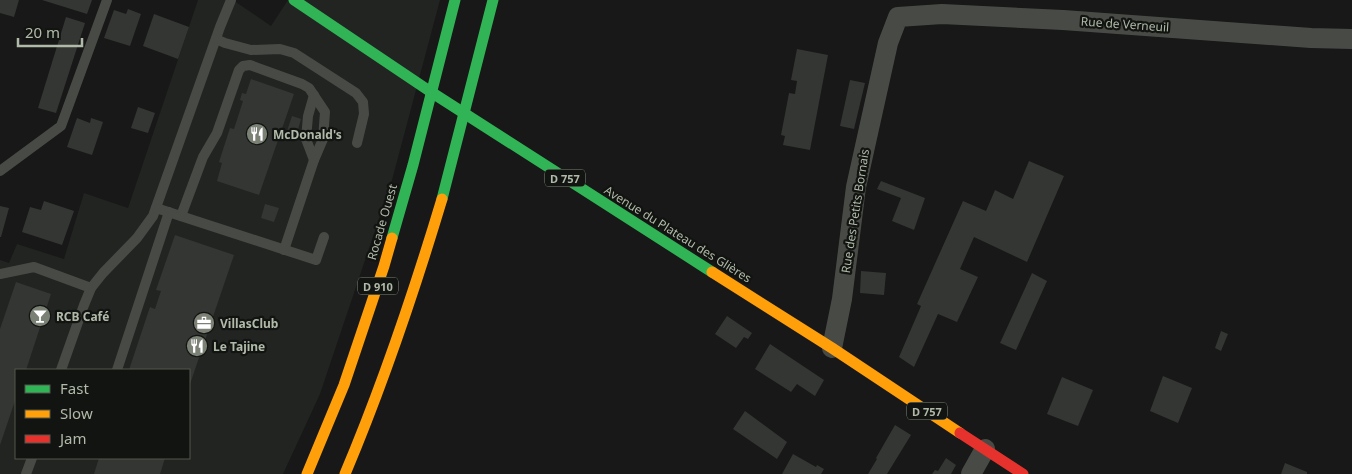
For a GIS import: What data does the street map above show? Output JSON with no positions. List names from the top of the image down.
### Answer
{
  "streets": {
    "main road": [
      "D 757",
      "Rocade Ouest",
      "Avenue du Plateau des Glières",
      "D 910"
    ],
    "street": ["Rue de Verneuil", "Rue des Petits Bornais"]
  },
  "crossings": [
    ["Rue de Verneuil", "Rue des Petits Bornais"],
    ["Rue des Petits Bornais", "Avenue du Plateau des Glières"],
    ["Rocade Ouest", "Avenue du Plateau des Glières"],
    ["Avenue du Plateau des Glières", "D 910"]
  ],
  "places": {
    "restaurant": ["McDonald's", "Le Tajine"],
    "bar": ["RCB Café"],
    "office": ["VillasClub"]
  },
  "legend": ["Fast", "Slow", "Jam"],
  "scale_bar": "20 m"
}
